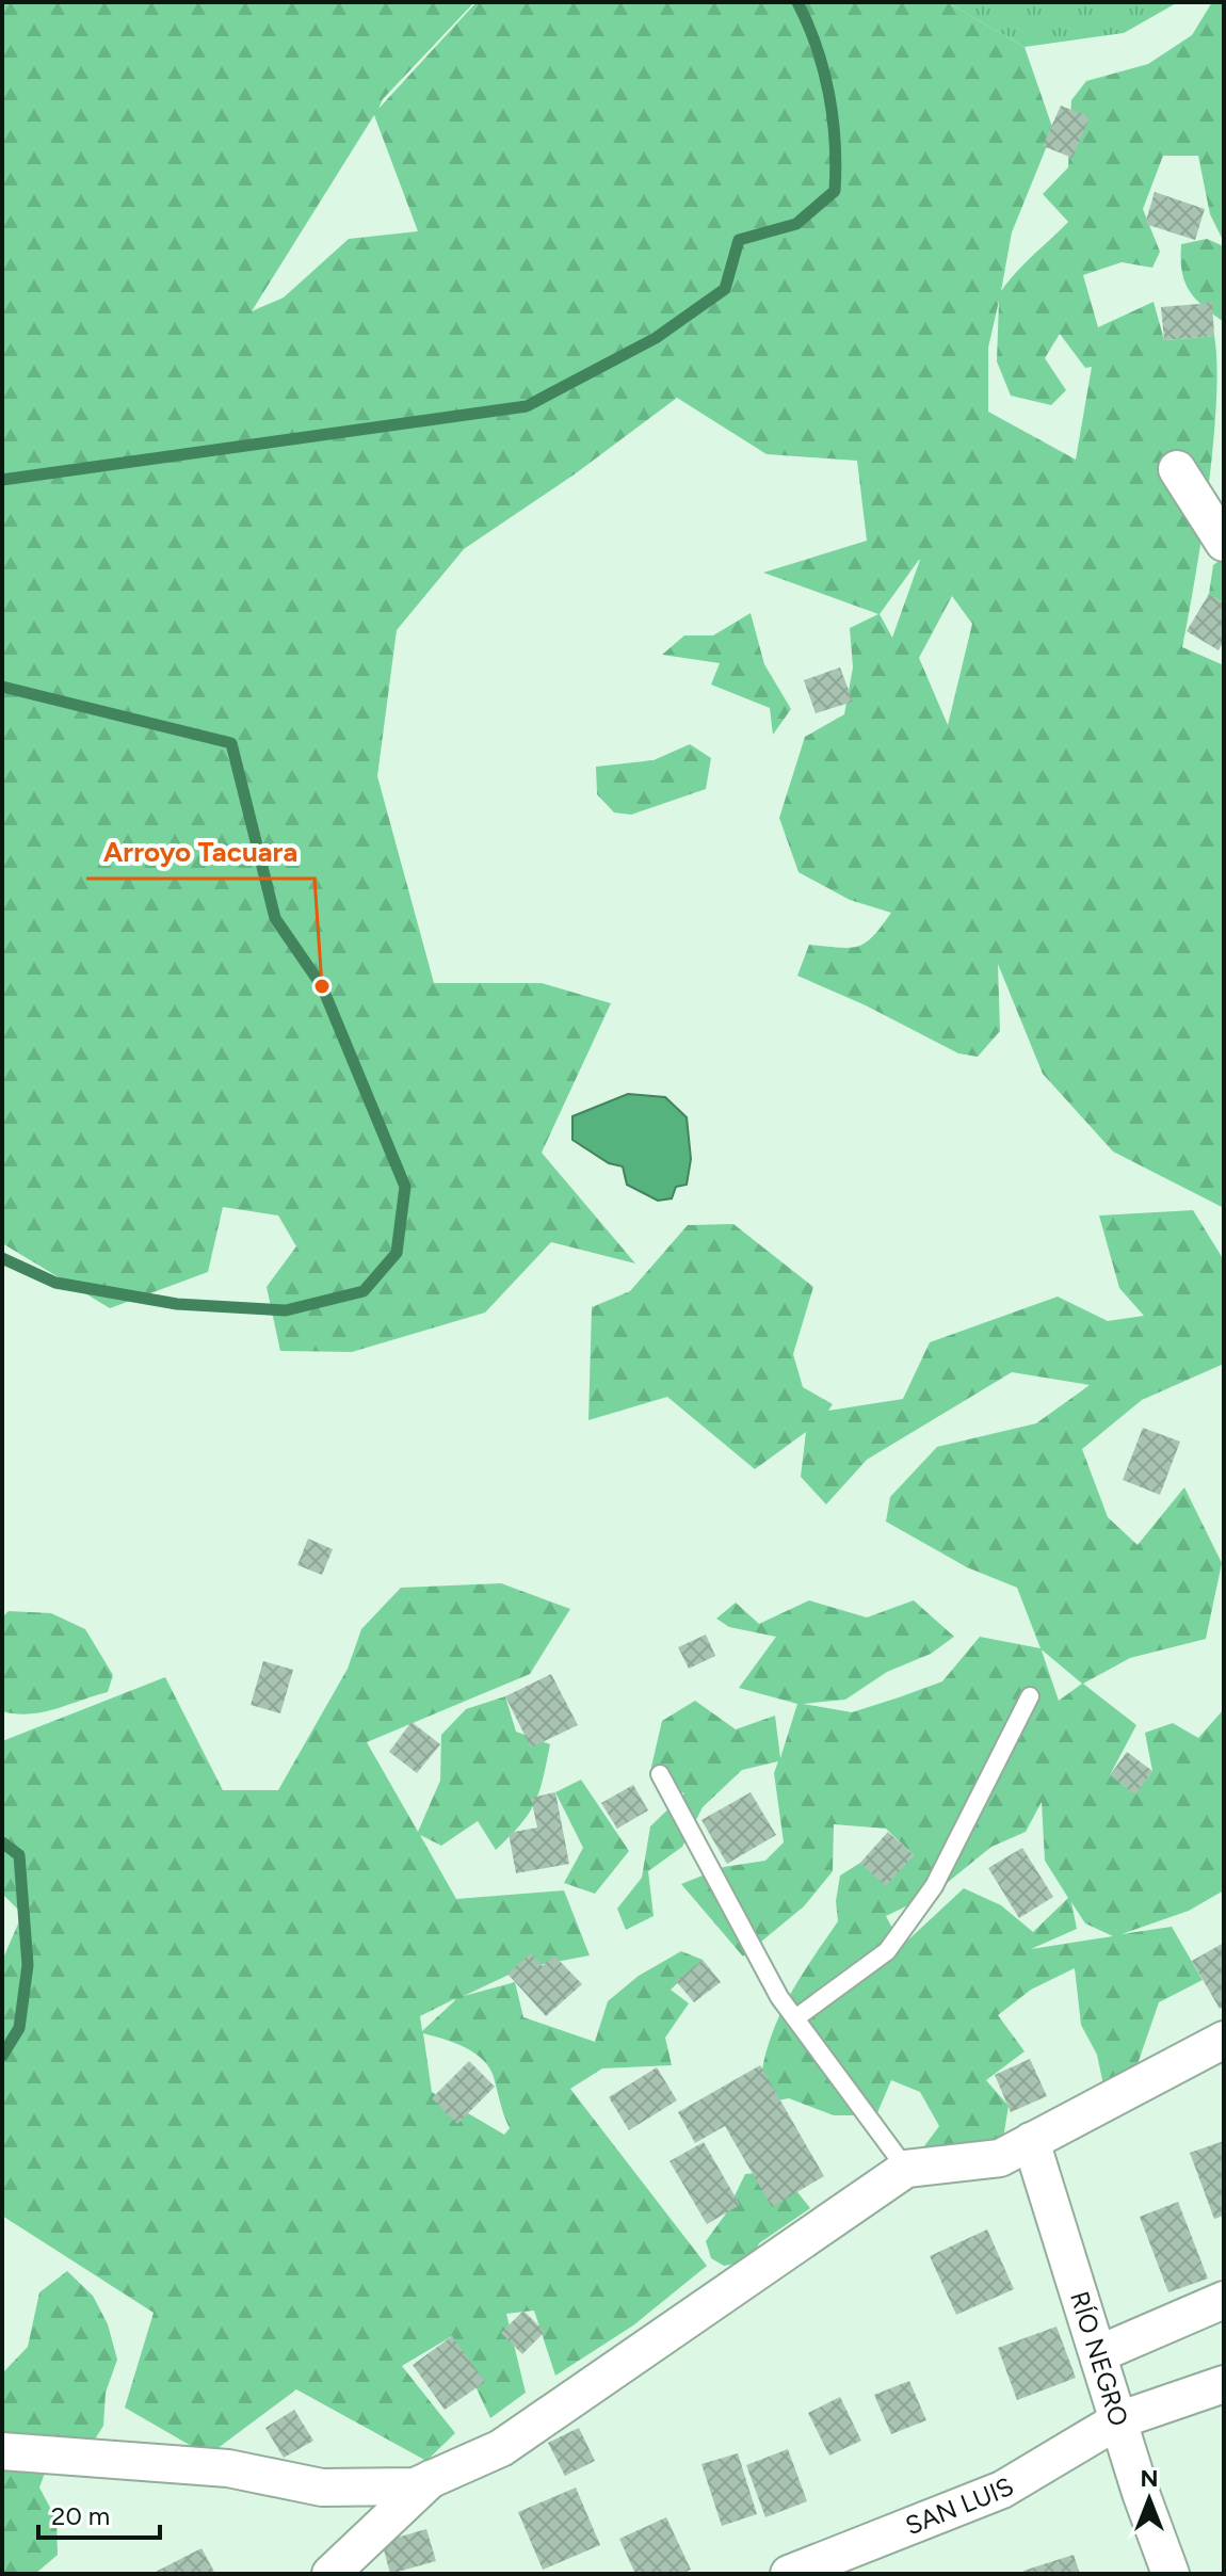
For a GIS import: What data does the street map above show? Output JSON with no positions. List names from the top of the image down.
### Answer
{
  "streets": {
    "street": ["RÍO NEGRO", "SAN LUIS"]
  },
  "crossings": [
    ["RÍO NEGRO", "SAN LUIS"]
  ],
  "places": ["Arroyo Tacuara"],
  "scale_bar": "20 m",
  "north": "top"
}
